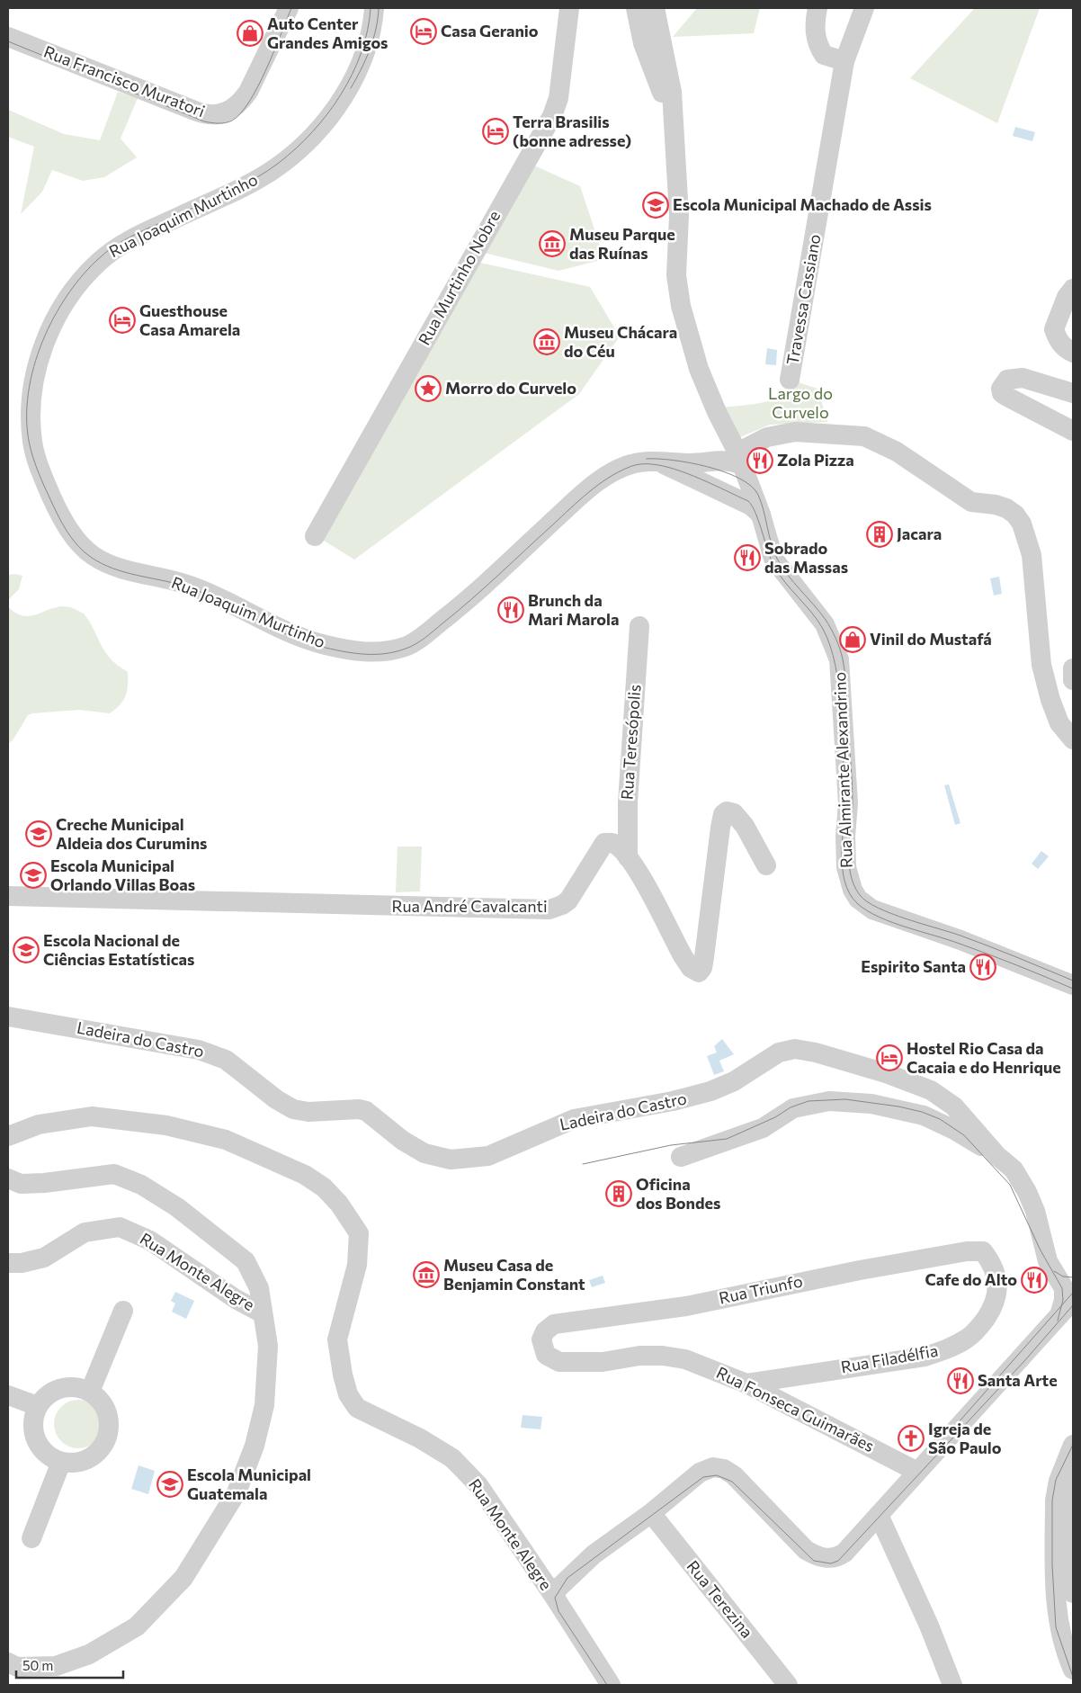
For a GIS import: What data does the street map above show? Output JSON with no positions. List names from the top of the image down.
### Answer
{
  "streets": {
    "street": [
      "Rua Francisco Muratori",
      "Rua Joaquim Murtinho",
      "Rua Murtinho Nobre",
      "Travessa Cassiano",
      "Rua Teresópolis",
      "Rua Almirante Alexandrino",
      "Rua André Cavalcanti",
      "Ladeira do Castro",
      "Rua Monte Alegre",
      "Rua Triunfo",
      "Rua Filadélfia",
      "Rua Fonseca Guimarães",
      "Rua Terezina"
    ]
  },
  "crossings": [
    ["Rua Joaquim Murtinho", "Rua Almirante Alexandrino"],
    ["Rua Teresópolis", "Rua André Cavalcanti"],
    ["Rua Triunfo", "Rua Filadélfia"],
    ["Rua Triunfo", "Rua Fonseca Guimarães"],
    ["Rua Filadélfia", "Rua Fonseca Guimarães"]
  ],
  "parks": ["Largo do Curvelo"],
  "places": {
    "hotel": [
      "Casa Geranio",
      "Terra Brasilis (bonne adresse)",
      "Guesthouse Casa Amarela",
      "Hostel Rio Casa da Cacaia e do Henrique"
    ],
    "shop": ["Auto Center Grandes Amigos", "Vinil do Mustafá"],
    "school or university": [
      "Escola Municipal Machado de Assis",
      "Creche Municipal Aldeia dos Curumins",
      "Escola Municipal Orlando Villas Boas",
      "Escola Nacional de Ciências Estatísticas",
      "Escola Municipal Guatemala"
    ],
    "museum": ["Museu Parque das Ruínas", "Museu Chácara do Céu", "Museu Casa de Benjamin Constant"],
    "place": ["Morro do Curvelo"],
    "restaurant": [
      "Zola Pizza",
      "Sobrado das Massas",
      "Brunch da Mari Marola",
      "Espirito Santa",
      "Cafe do Alto",
      "Santa Arte"
    ],
    "building": ["Jacara", "Oficina dos Bondes"],
    "church": ["Igreja de São Paulo"]
  },
  "scale_bar": "50 m"
}
